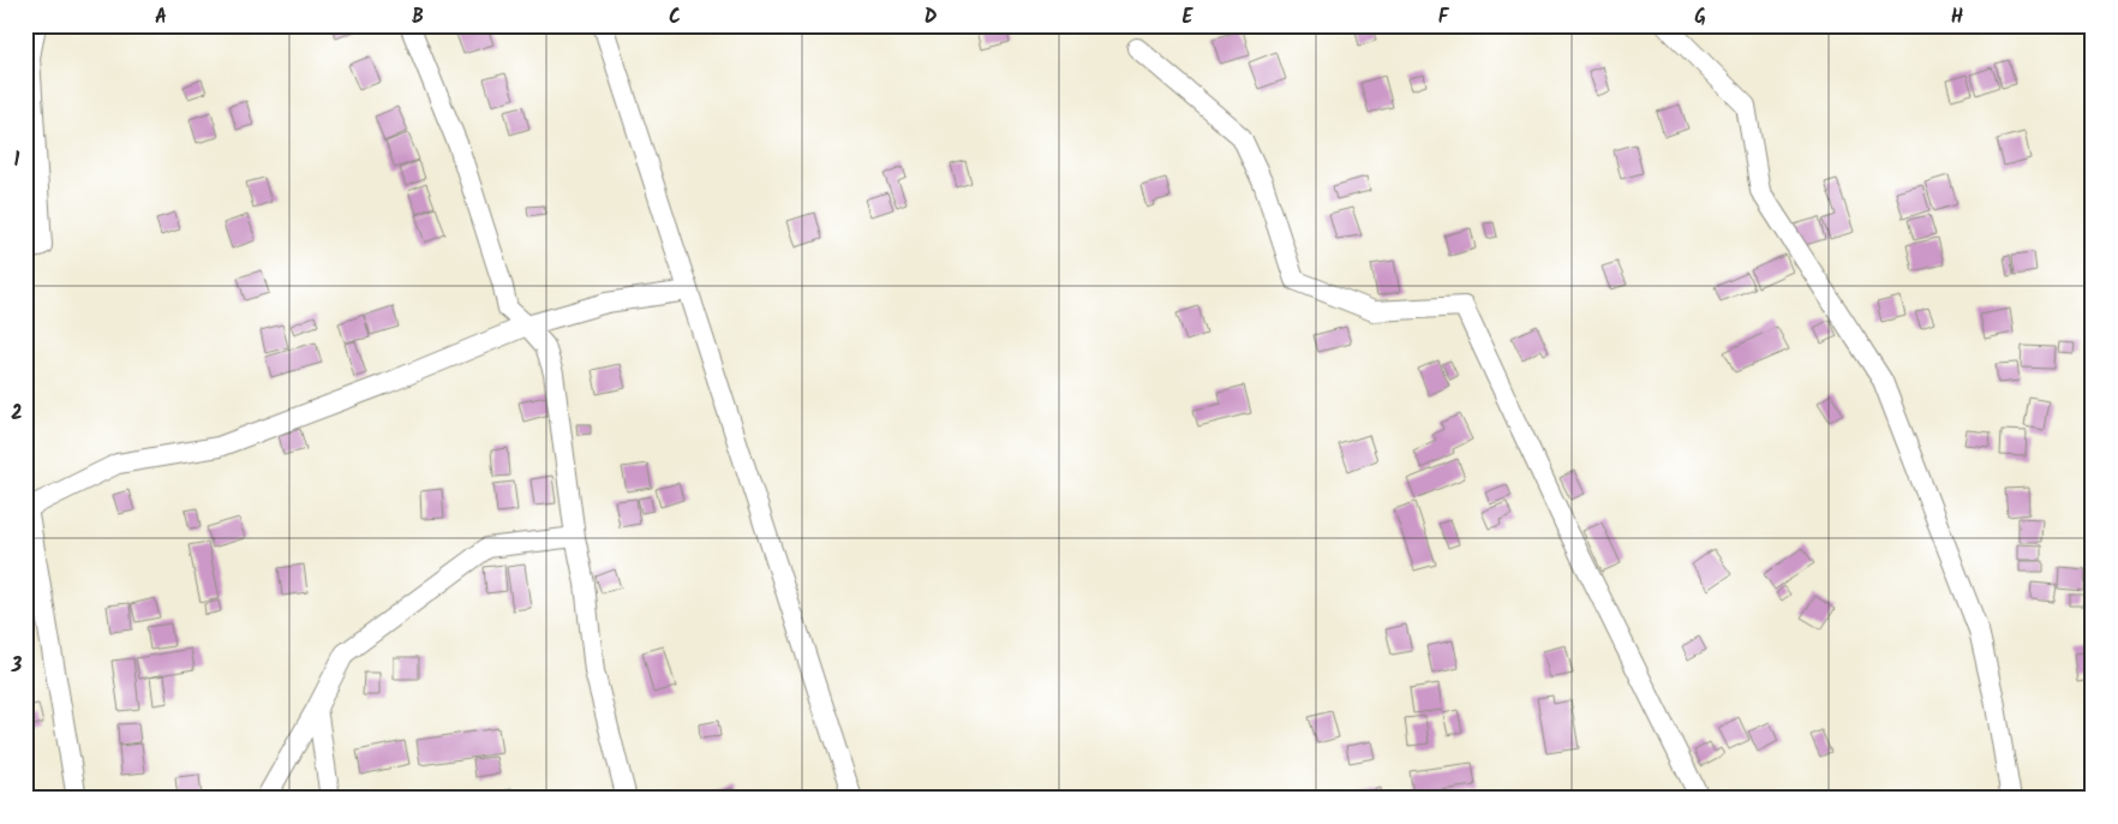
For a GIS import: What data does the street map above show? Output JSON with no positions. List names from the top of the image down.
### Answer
{
  "grid": {
    "columns": [
      "A",
      "B",
      "C",
      "D",
      "E",
      "F",
      "G",
      "H"
    ],
    "rows": ["1", "2", "3"]
  }
}
